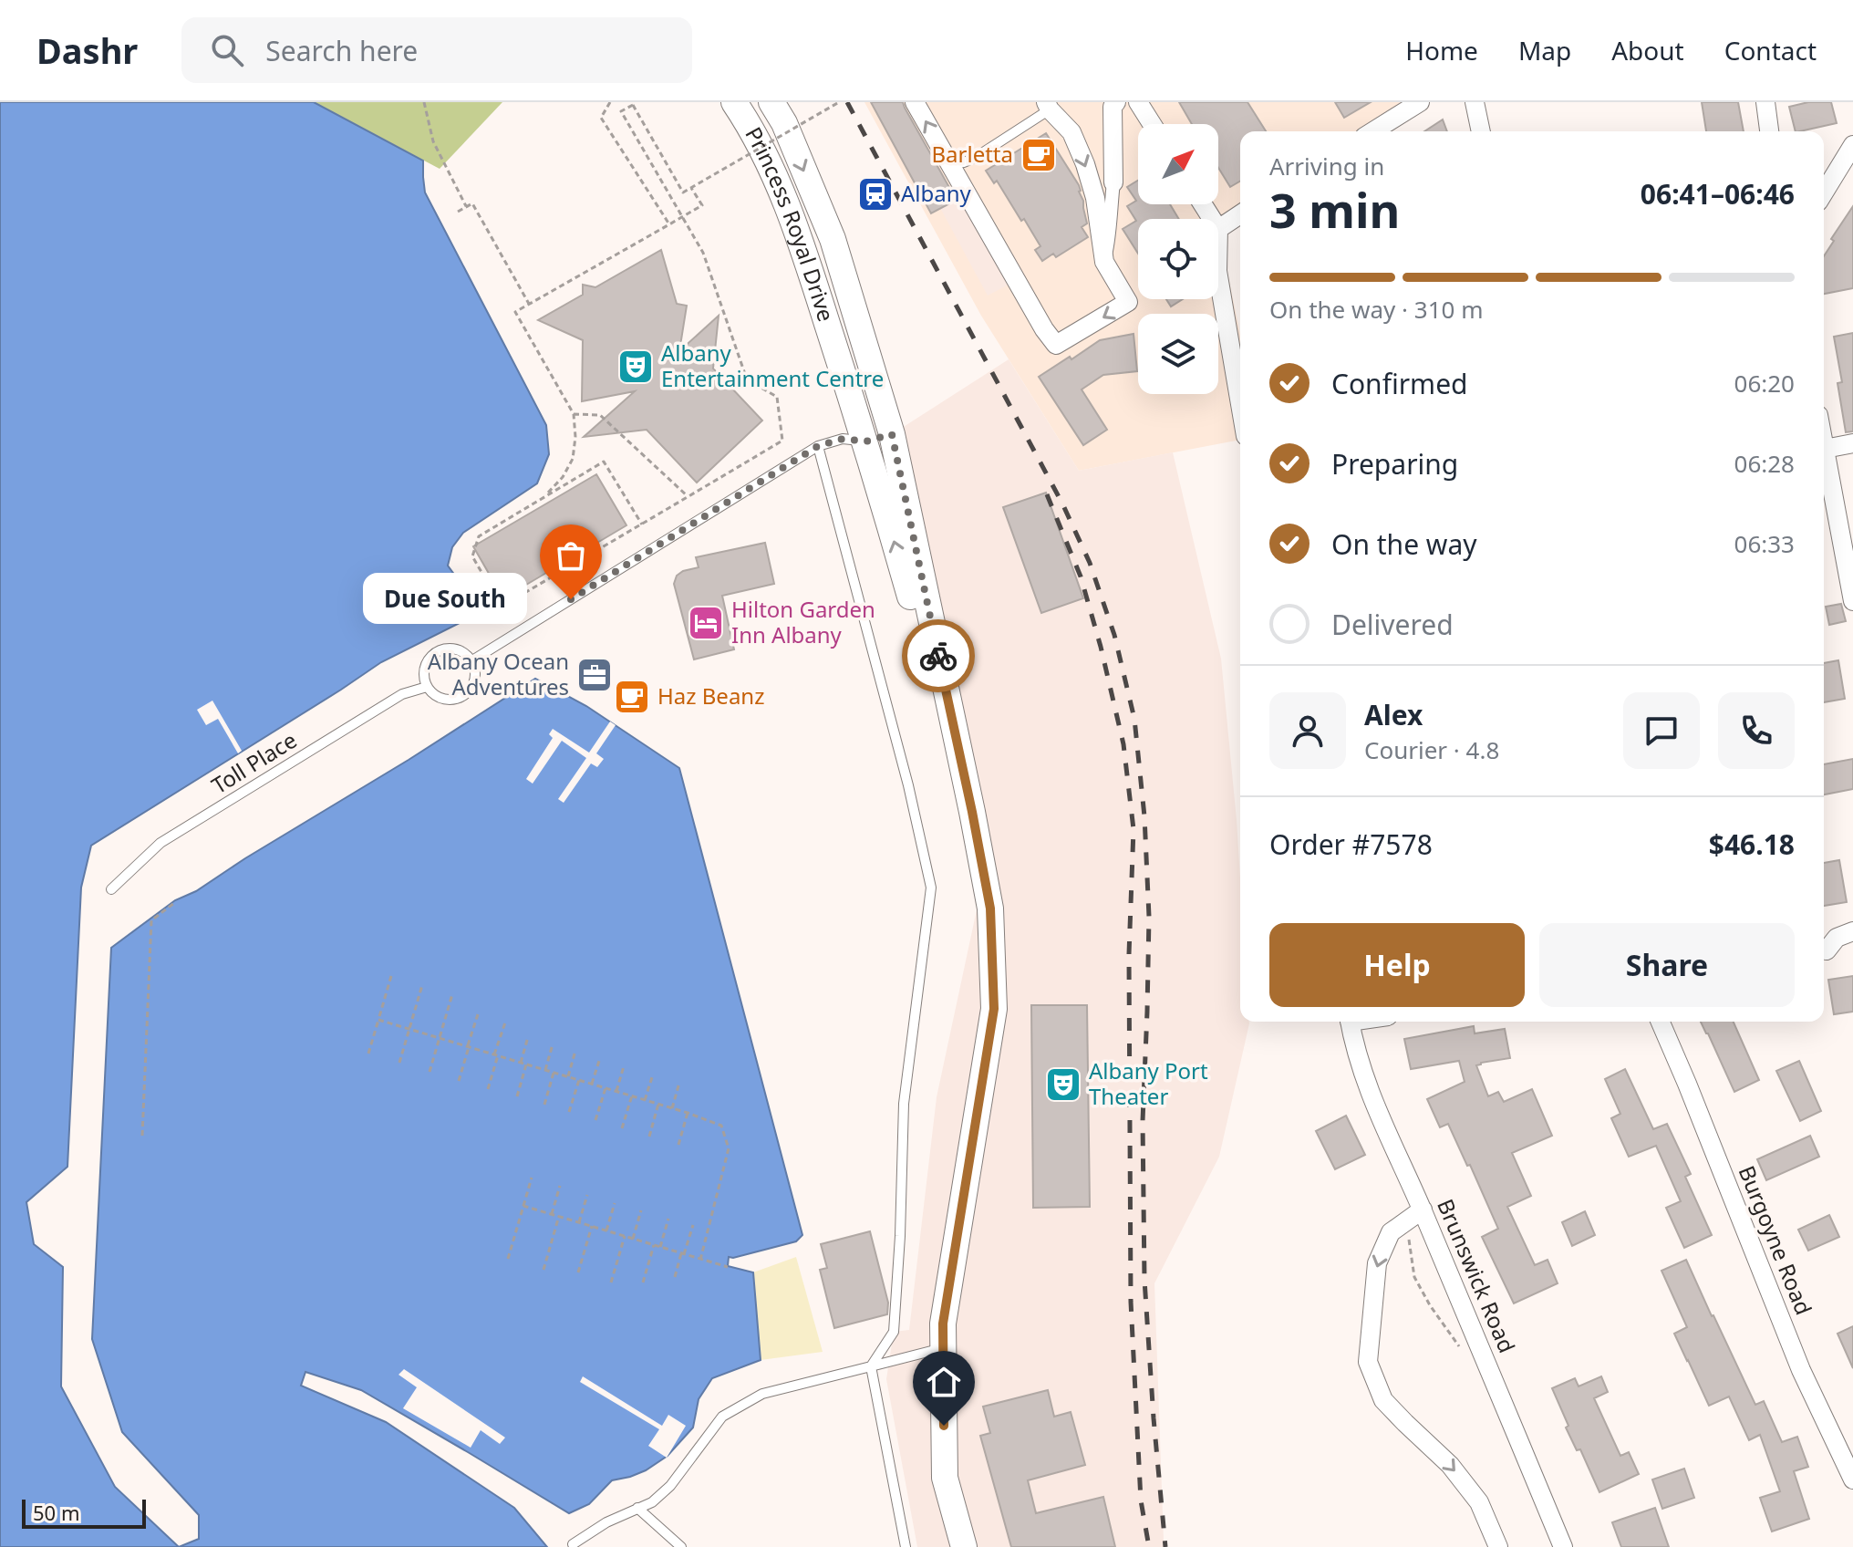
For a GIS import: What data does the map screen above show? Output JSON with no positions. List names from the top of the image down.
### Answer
{
  "streets": {
    "main road": ["Princess Royal Drive"],
    "street": ["Burgoyne Road", "Brunswick Road"],
    "lane": ["Toll Place"]
  },
  "places": {
    "cafe": ["Barletta", "Haz Beanz"],
    "station": ["Albany"],
    "theatre": ["Albany Entertainment Centre", "Albany Port Theater"],
    "other": ["Due South"],
    "hotel": ["Hilton Garden Inn Albany"],
    "office": ["Albany Ocean Adventures"]
  },
  "scale_bar": "50 m",
  "north": "top right",
  "page": {
    "header": "Dashr",
    "search": "Search here",
    "nav": [
      "Home",
      "Map",
      "About",
      "Contact"
    ],
    "heading": ["3 min", "Arriving in", "06:41–06:46"],
    "panel": [
      "Alex",
      "Courier · 4.8",
      "Order #7578",
      "$46.18"
    ],
    "bar": "On the way · 310 m",
    "list": [
      ["Confirmed", "06:20"],
      ["Preparing", "06:28"],
      ["On the way", "06:33"],
      "Delivered"
    ],
    "bubble": "Due South",
    "buttons": ["Help", "Share"],
    "scale": "50 m"
  }
}
